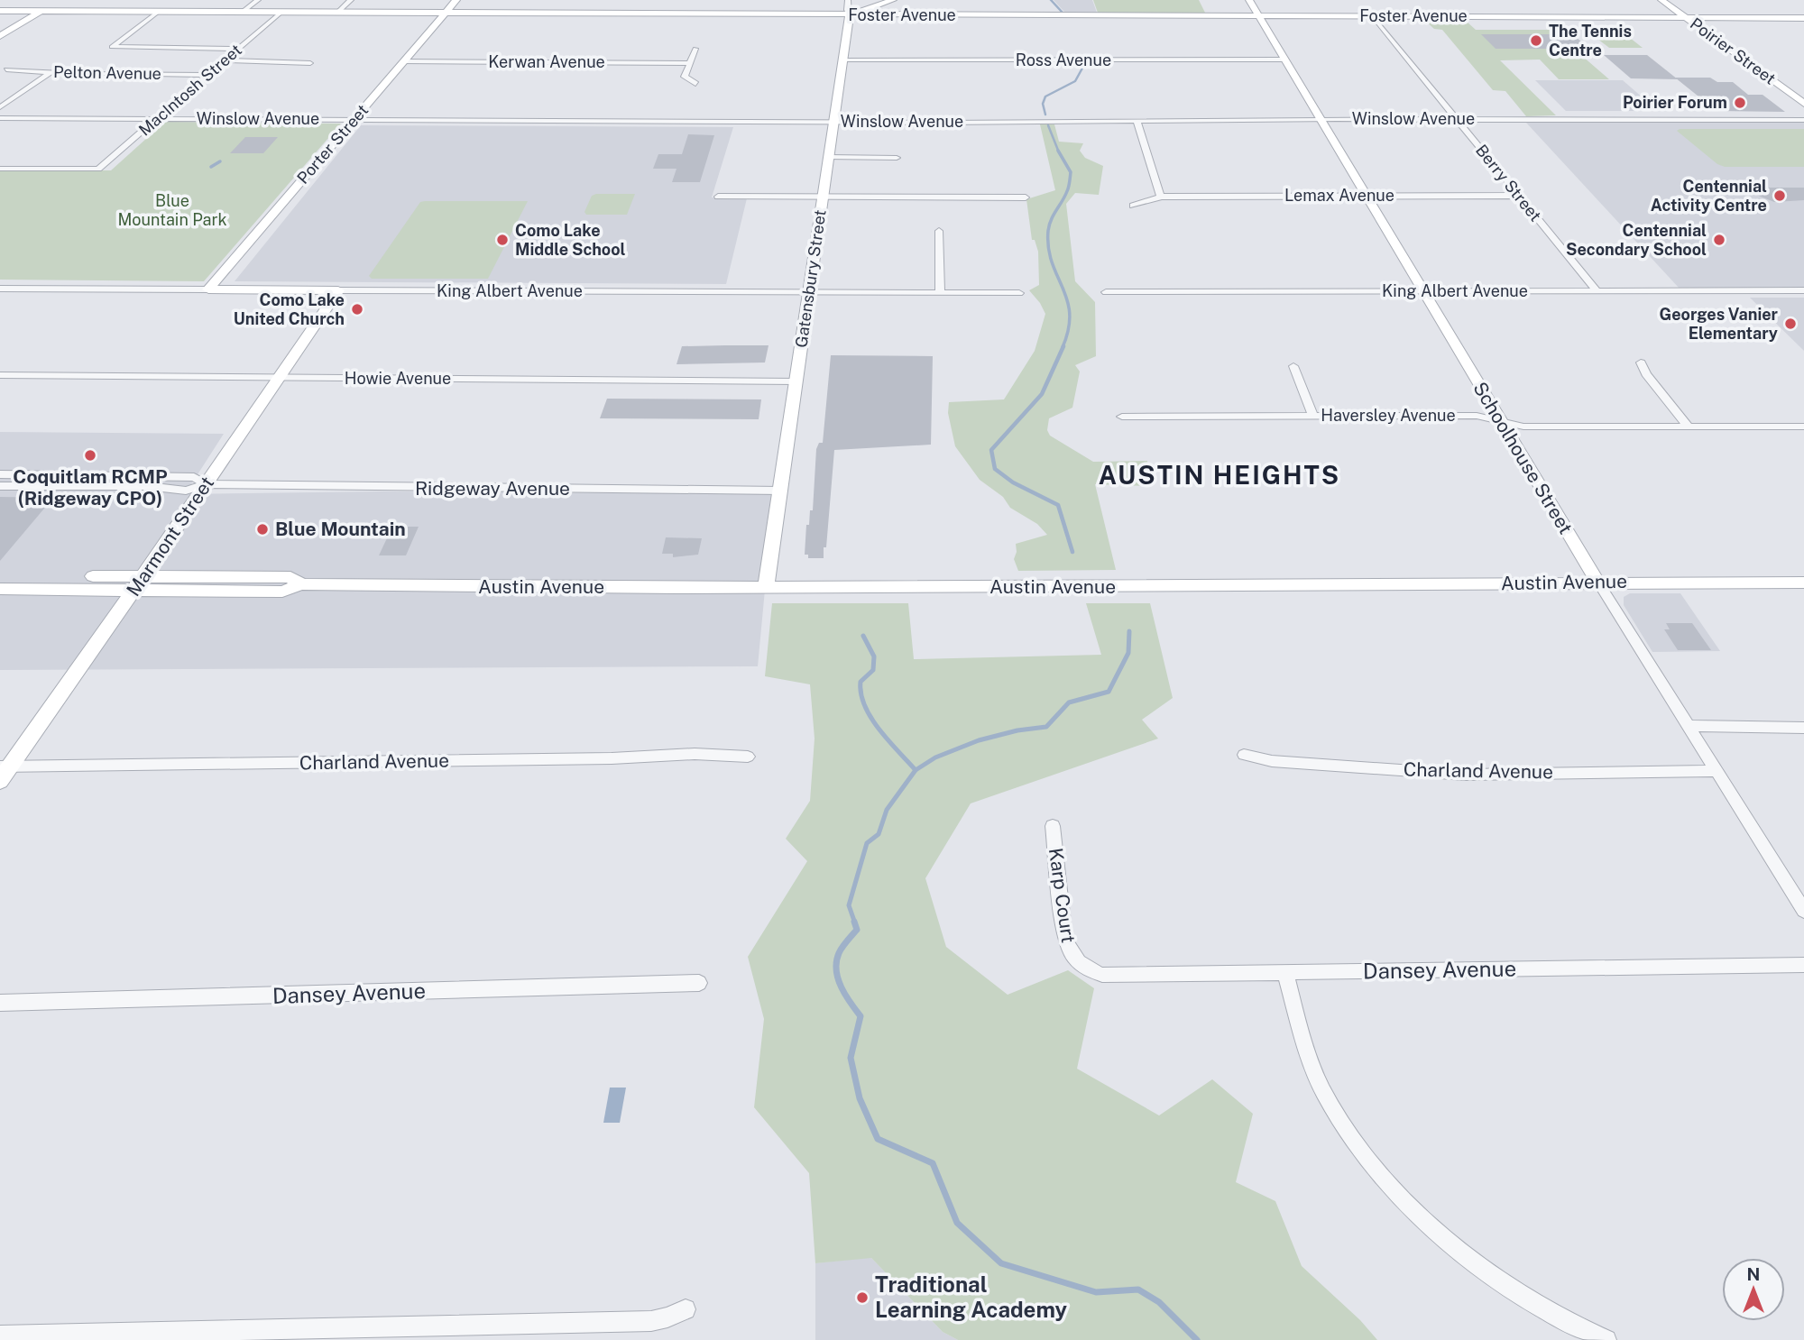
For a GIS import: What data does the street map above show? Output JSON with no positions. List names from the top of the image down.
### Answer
{
  "streets": {
    "street": [
      "Foster Avenue",
      "Poirier Street",
      "Ross Avenue",
      "Kerwan Avenue",
      "Pelton Avenue",
      "MacIntosh Street",
      "Winslow Avenue",
      "Porter Street",
      "Berry Street",
      "Lemax Avenue",
      "Gatensbury Street",
      "King Albert Avenue",
      "Howie Avenue",
      "Haversley Avenue",
      "Schoolhouse Street",
      "Ridgeway Avenue",
      "Marmont Street",
      "Austin Avenue",
      "Charland Avenue",
      "Karp Court",
      "Dansey Avenue"
    ]
  },
  "crossings": [
    ["Foster Avenue", "Poirier Street"],
    ["Foster Avenue", "MacIntosh Street"],
    ["Foster Avenue", "Porter Street"],
    ["Foster Avenue", "Berry Street"],
    ["Foster Avenue", "Gatensbury Street"],
    ["Foster Avenue", "Schoolhouse Street"],
    ["Ross Avenue", "Gatensbury Street"],
    ["Ross Avenue", "Schoolhouse Street"],
    ["Kerwan Avenue", "Porter Street"],
    ["Pelton Avenue", "MacIntosh Street"],
    ["MacIntosh Street", "Winslow Avenue"],
    ["Winslow Avenue", "Porter Street"],
    ["Winslow Avenue", "Berry Street"],
    ["Winslow Avenue", "Gatensbury Street"],
    ["Winslow Avenue", "Schoolhouse Street"],
    ["Porter Street", "King Albert Avenue"],
    ["Berry Street", "Lemax Avenue"],
    ["Berry Street", "King Albert Avenue"],
    ["Lemax Avenue", "Schoolhouse Street"],
    ["Gatensbury Street", "King Albert Avenue"],
    ["Gatensbury Street", "Howie Avenue"],
    ["Gatensbury Street", "Ridgeway Avenue"],
    ["Gatensbury Street", "Austin Avenue"],
    ["King Albert Avenue", "Schoolhouse Street"],
    ["King Albert Avenue", "Marmont Street"],
    ["Howie Avenue", "Marmont Street"],
    ["Haversley Avenue", "Schoolhouse Street"],
    ["Schoolhouse Street", "Austin Avenue"],
    ["Schoolhouse Street", "Charland Avenue"],
    ["Ridgeway Avenue", "Marmont Street"],
    ["Marmont Street", "Austin Avenue"],
    ["Marmont Street", "Charland Avenue"],
    ["Karp Court", "Dansey Avenue"]
  ],
  "districts": ["AUSTIN HEIGHTS"],
  "parks": ["Blue Mountain Park"],
  "places": [
    "The Tennis Centre",
    "Poirier Forum",
    "Centennial Activity Centre",
    "Como Lake Middle School",
    "Centennial Secondary School",
    "Como Lake United Church",
    "Georges Vanier Elementary",
    "Coquitlam RCMP (Ridgeway CPO)",
    "Blue Mountain",
    "Traditional Learning Academy"
  ],
  "north": "top"
}
